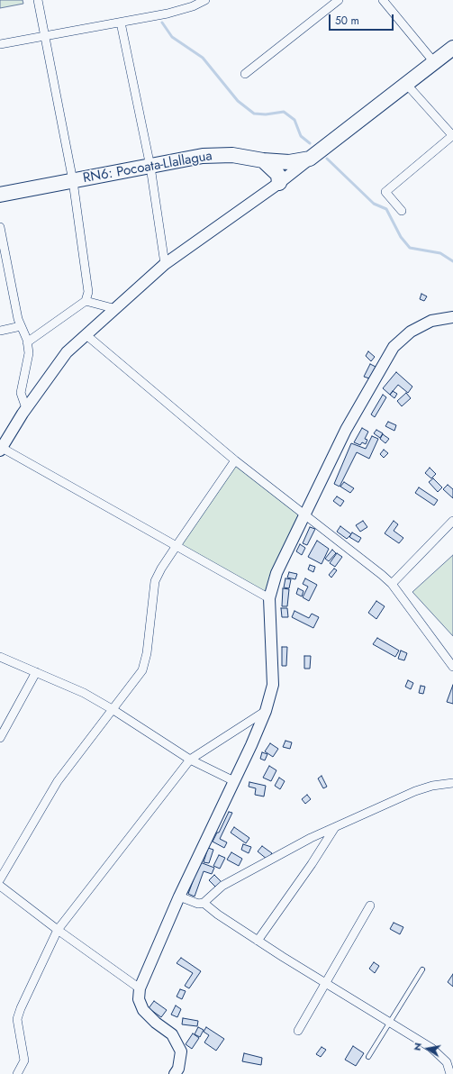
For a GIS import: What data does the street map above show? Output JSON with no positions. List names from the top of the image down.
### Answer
{
  "streets": {
    "highway": ["RN6: Pocoata-Llallagua"]
  },
  "scale_bar": "50 m",
  "north": "left"
}
